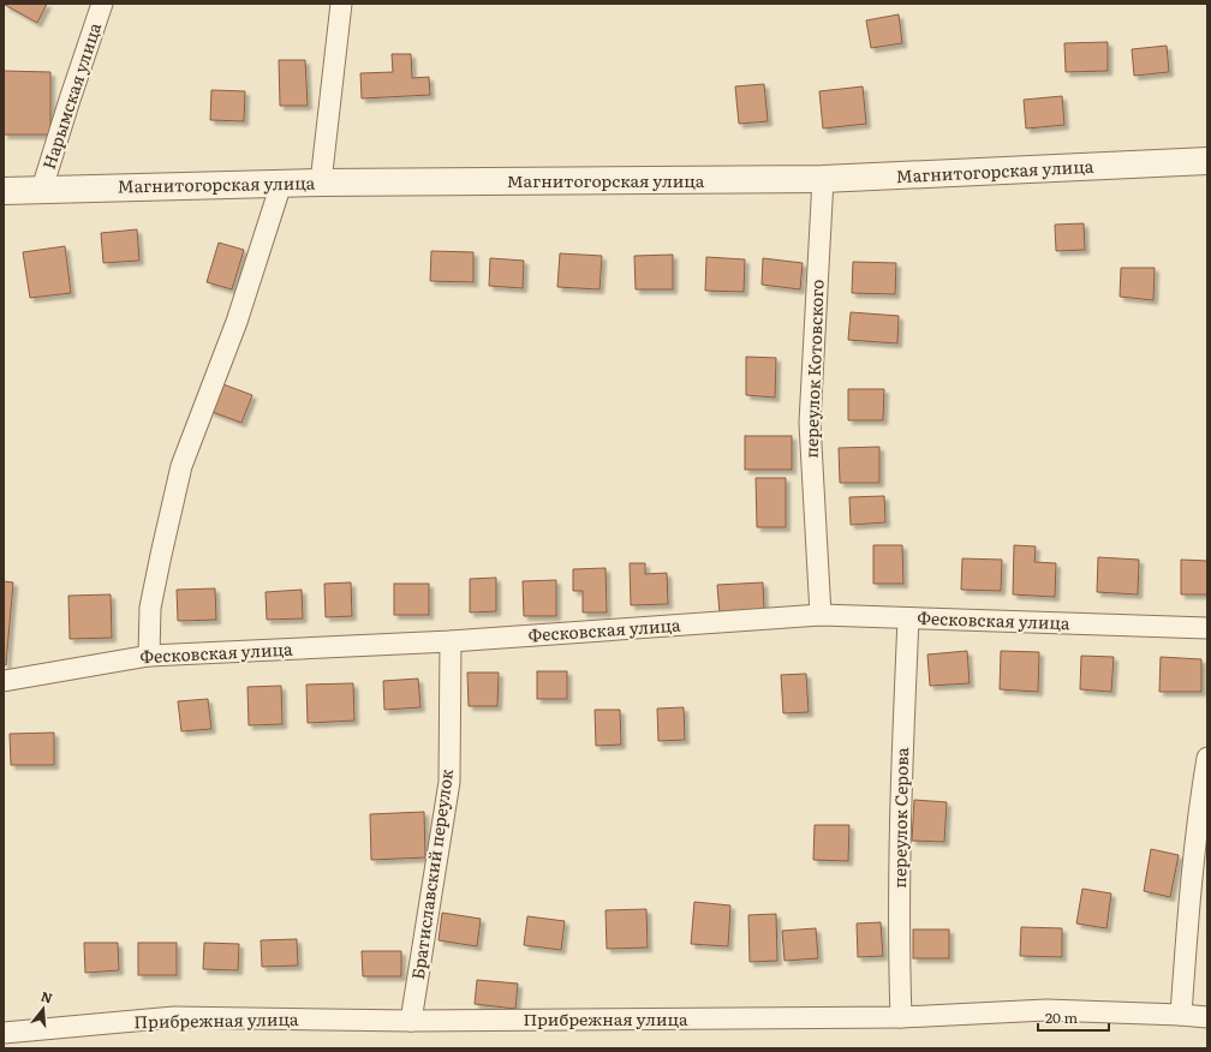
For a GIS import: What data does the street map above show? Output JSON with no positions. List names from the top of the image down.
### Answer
{
  "streets": {
    "street": [
      "Нарымская улица",
      "Магнитогорская улица",
      "переулок Котовского",
      "Фесковская улица",
      "переулок Серова",
      "Братиславский переулок",
      "Прибрежная улица"
    ]
  },
  "crossings": [
    ["Нарымская улица", "Магнитогорская улица"],
    ["Магнитогорская улица", "переулок Котовского"],
    ["переулок Котовского", "Фесковская улица"],
    ["Фесковская улица", "переулок Серова"],
    ["Фесковская улица", "Братиславский переулок"],
    ["переулок Серова", "Прибрежная улица"],
    ["Братиславский переулок", "Прибрежная улица"]
  ],
  "scale_bar": "20 m",
  "north": "top"
}
